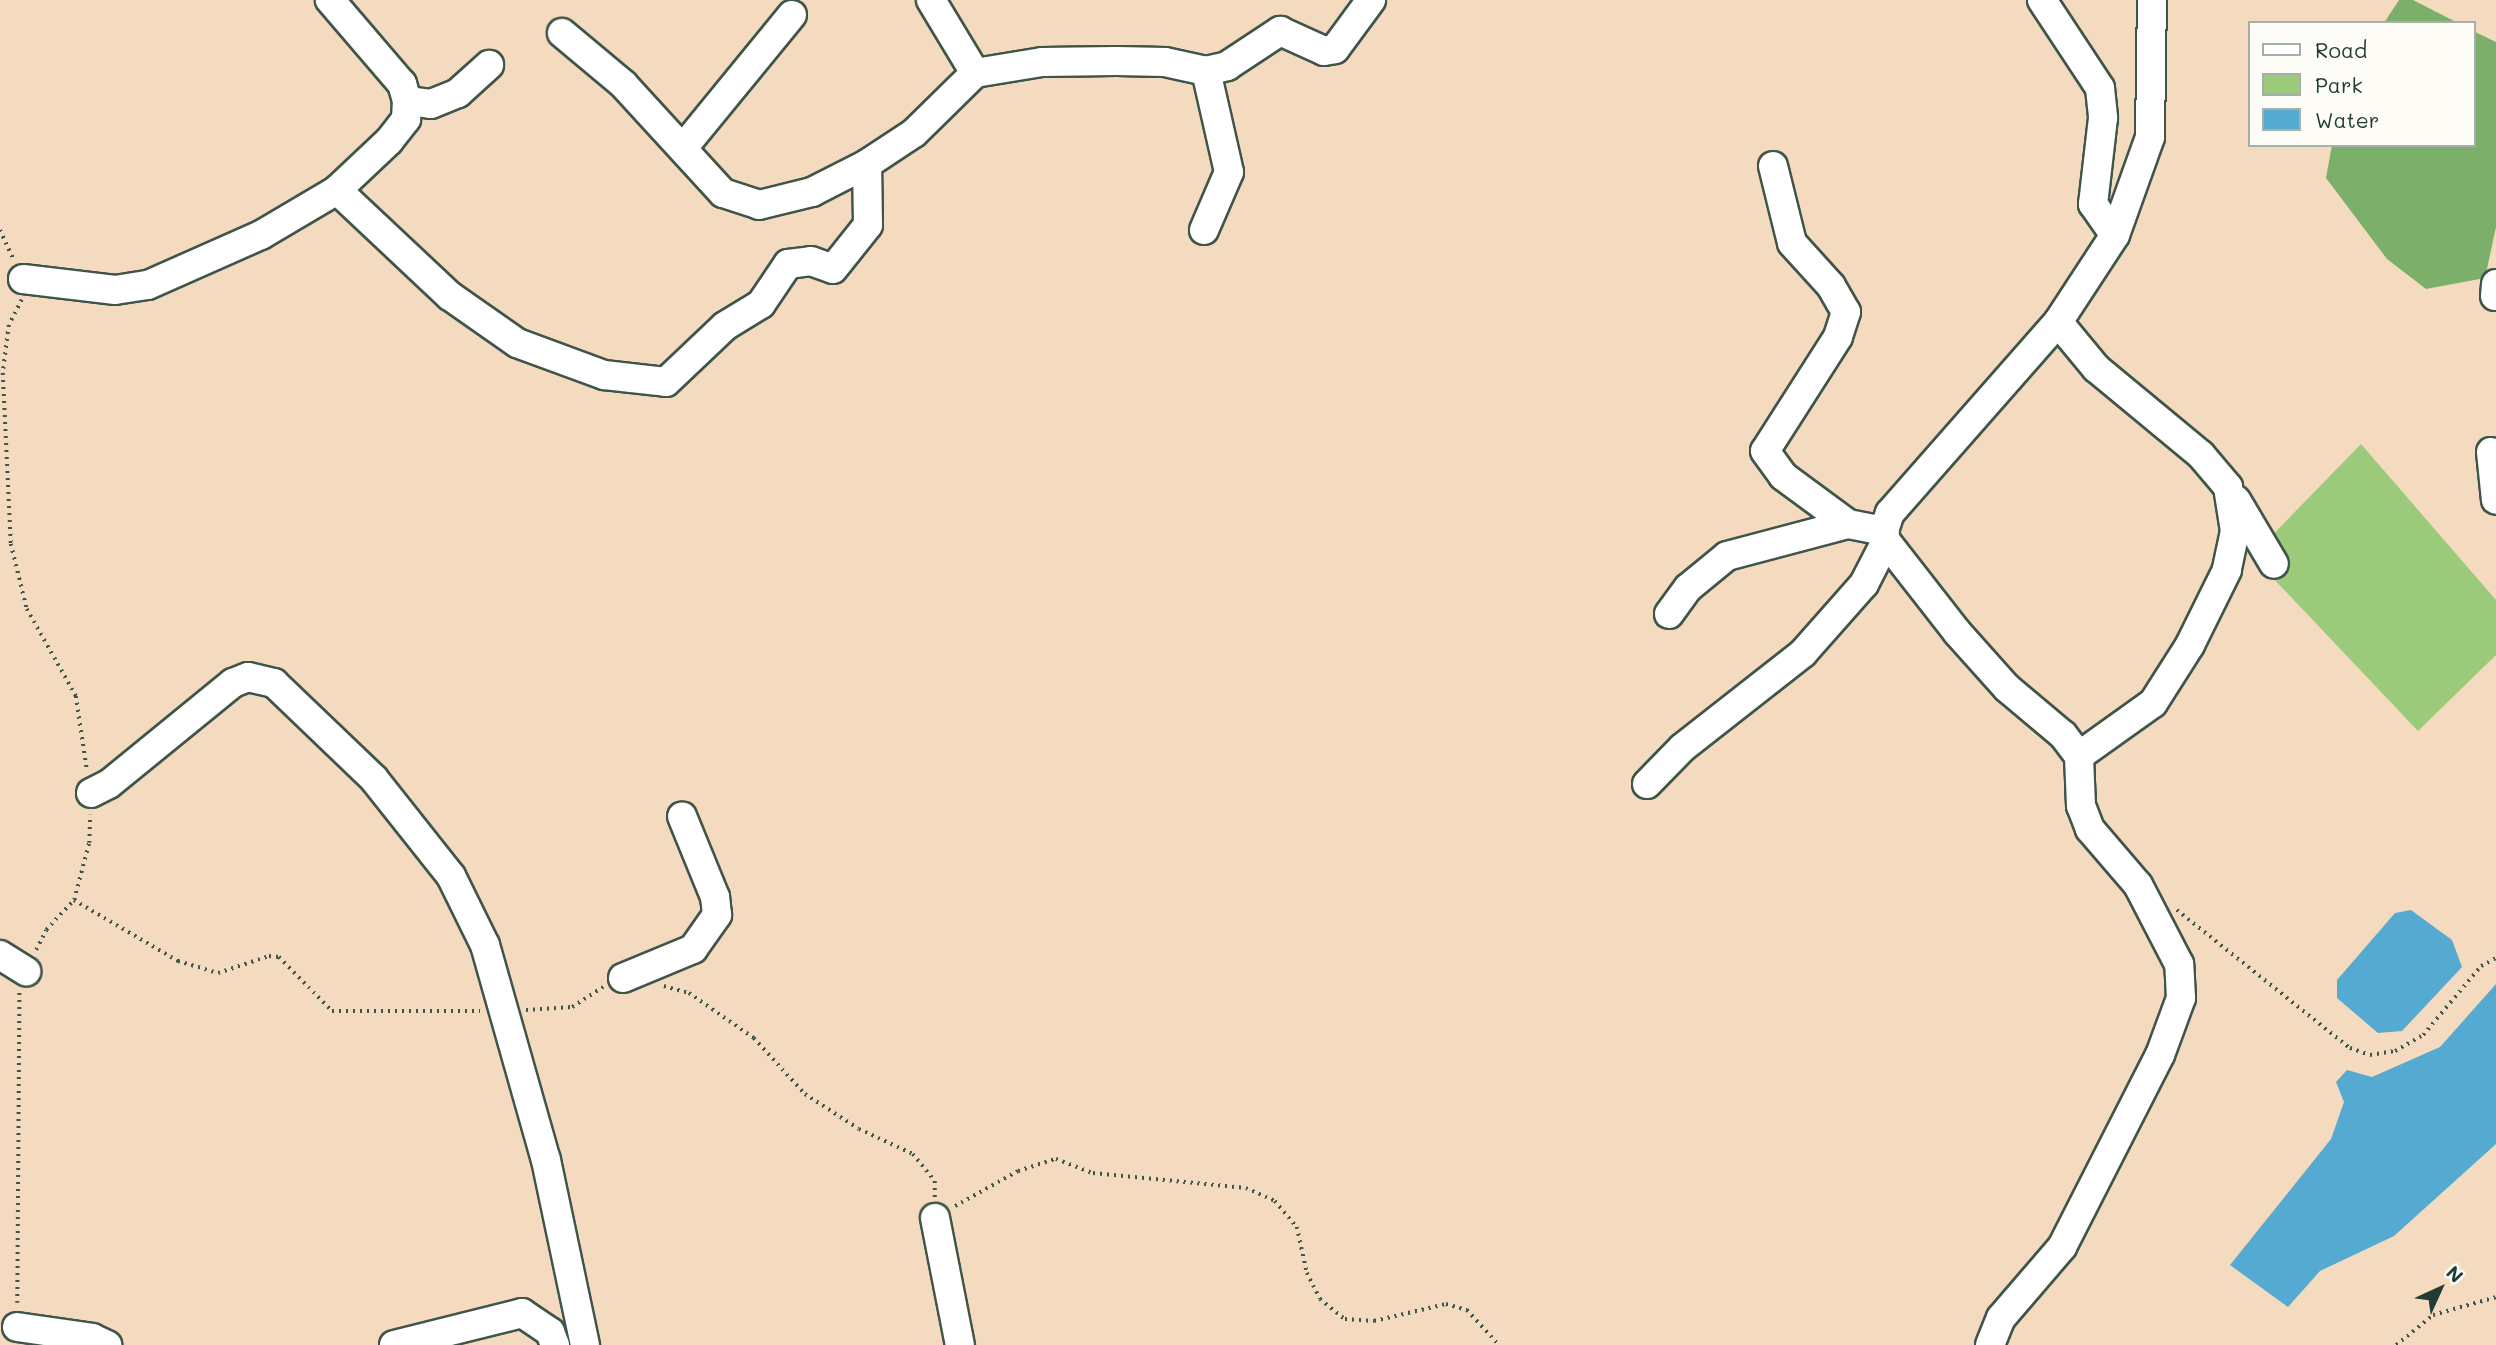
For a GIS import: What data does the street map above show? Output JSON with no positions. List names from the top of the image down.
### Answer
{
  "legend": ["Road", "Park", "Water"],
  "north": "top right"
}
